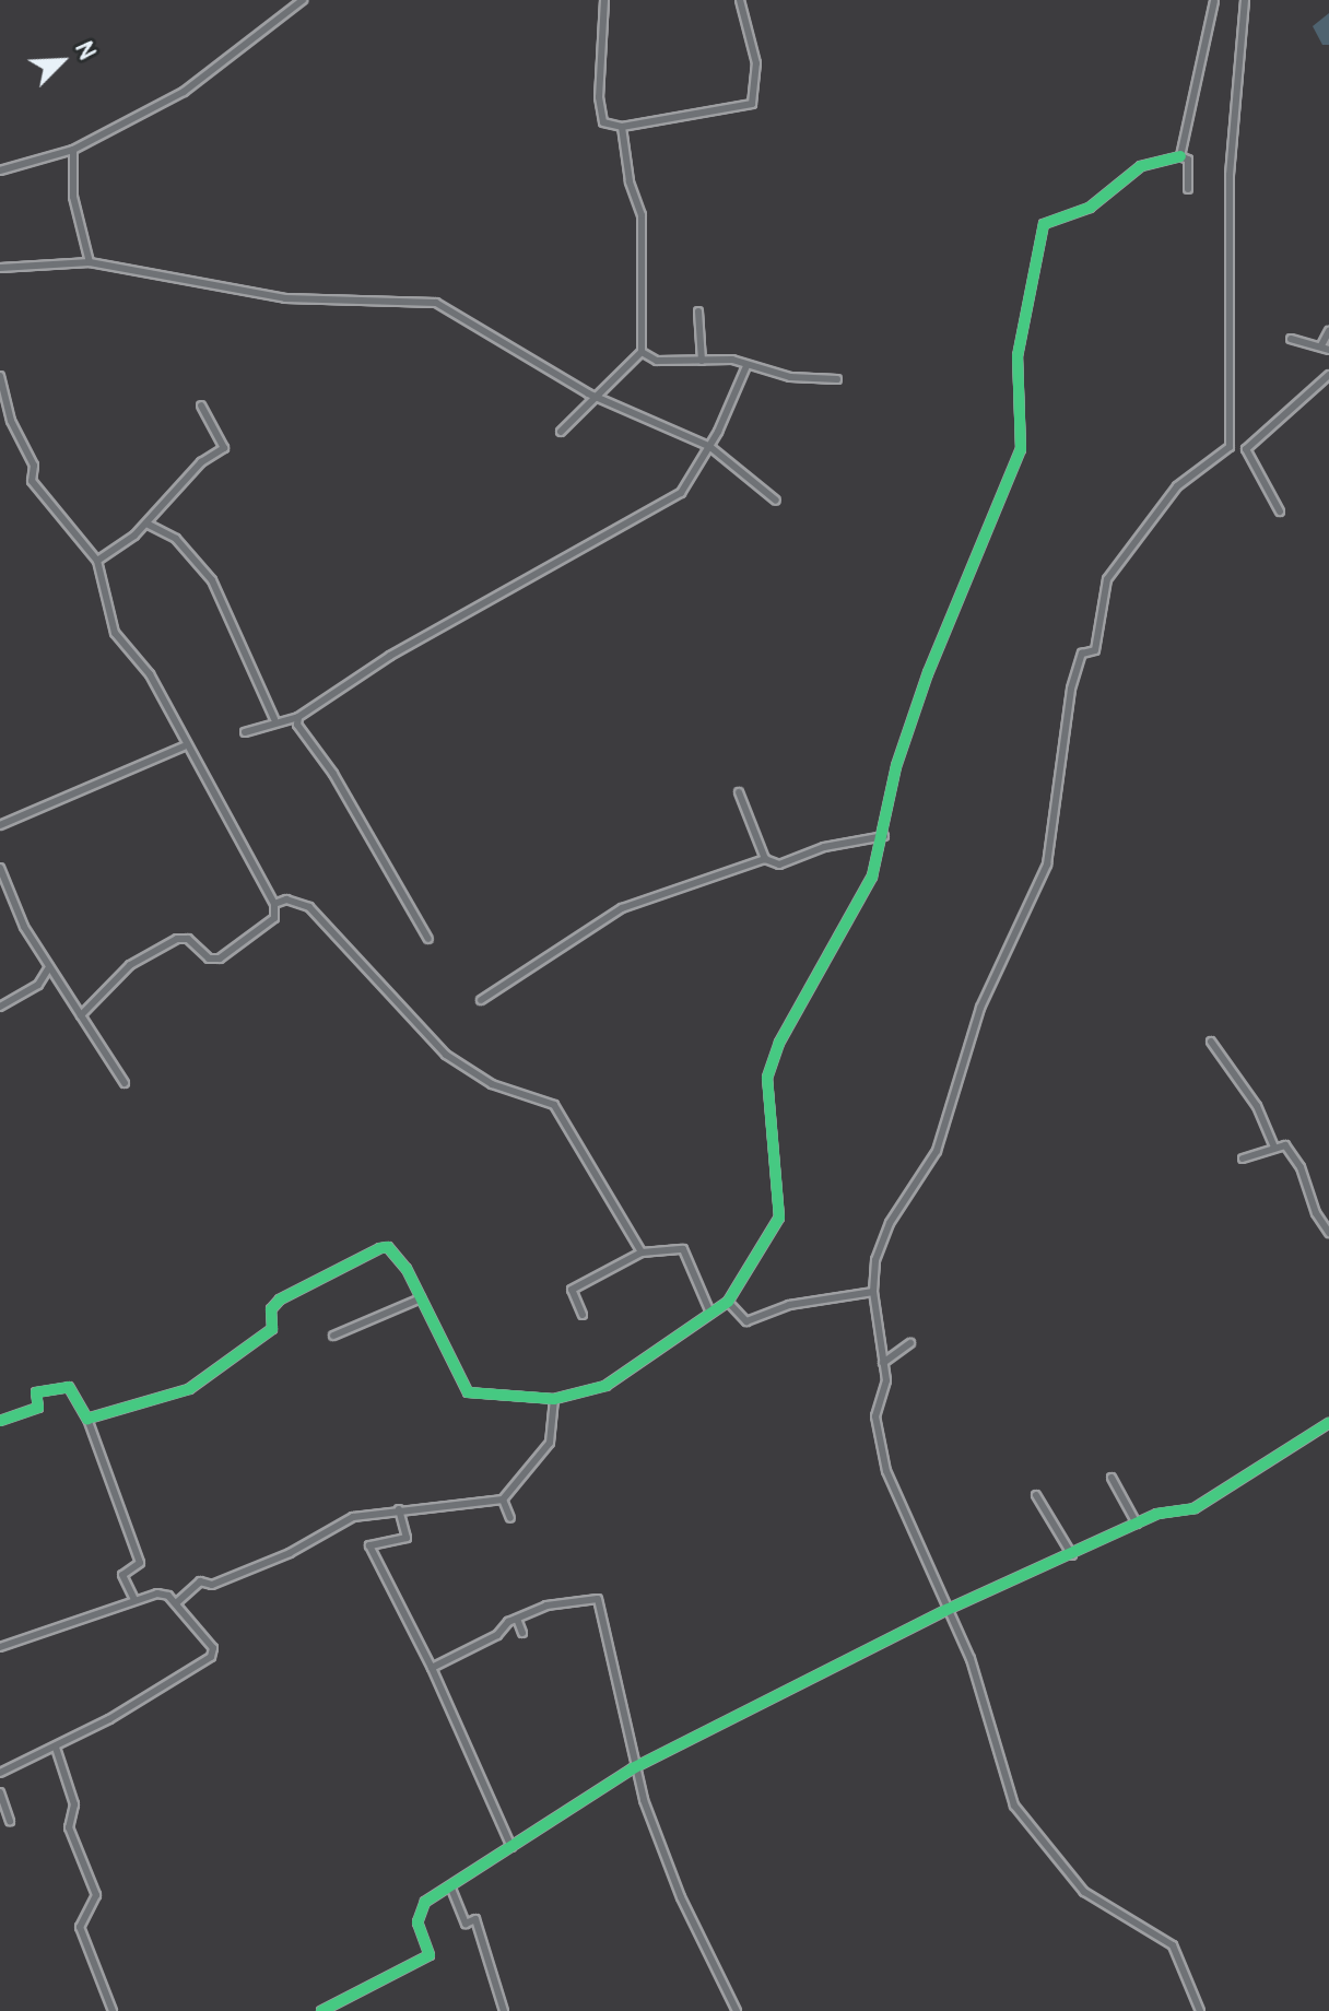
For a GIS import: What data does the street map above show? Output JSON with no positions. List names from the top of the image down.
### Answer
{
  "north": "top right"
}
